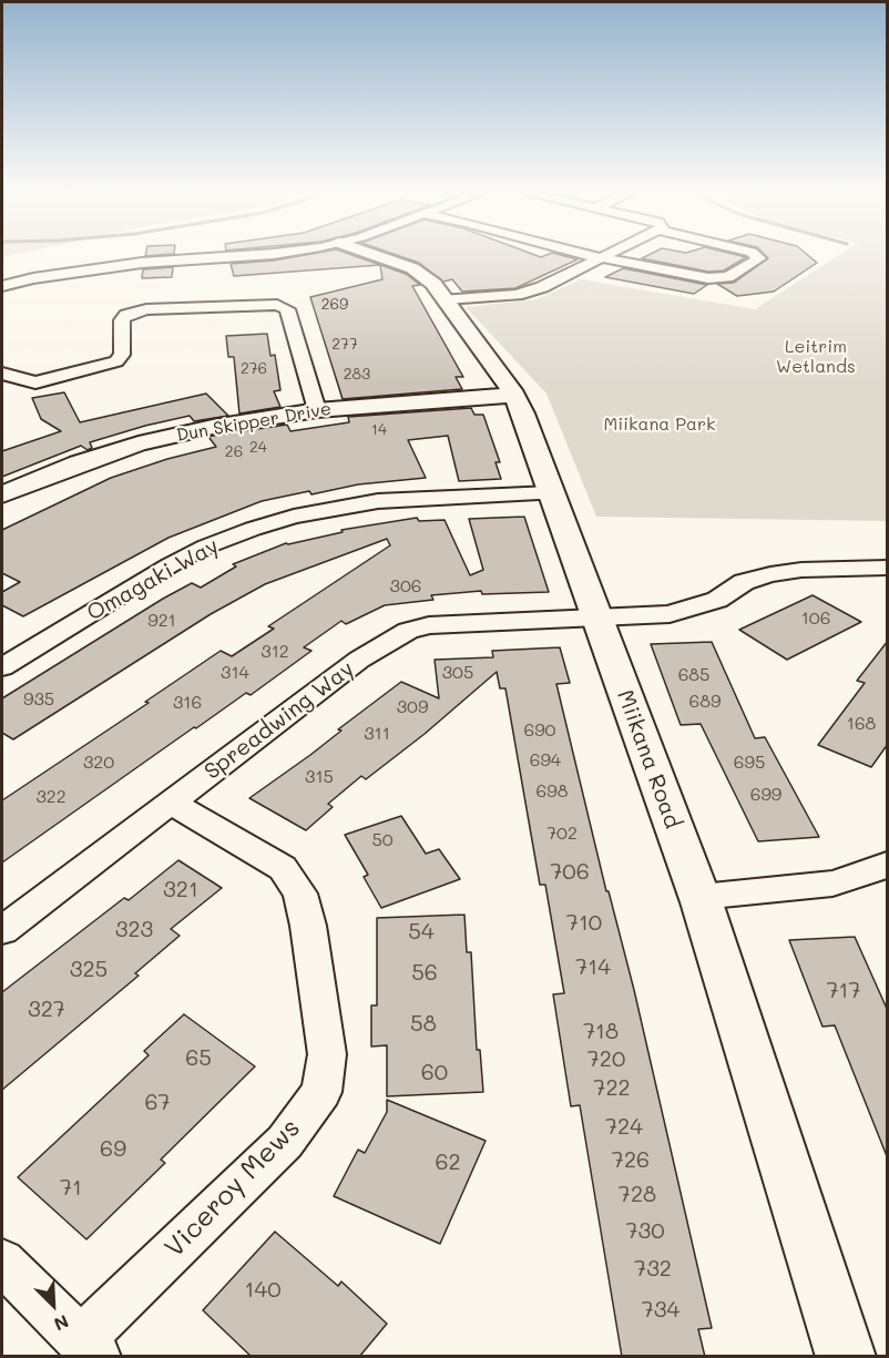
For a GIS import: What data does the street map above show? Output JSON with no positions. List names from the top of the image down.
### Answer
{
  "streets": {
    "street": [
      "Dun Skipper Drive",
      "Omagaki Way",
      "Spreadwing Way",
      "Miikana Road",
      "Viceroy Mews"
    ]
  },
  "crossings": [
    ["Dun Skipper Drive", "Miikana Road"],
    ["Omagaki Way", "Miikana Road"],
    ["Spreadwing Way", "Miikana Road"],
    ["Spreadwing Way", "Viceroy Mews"]
  ],
  "parks": ["Leitrim Wetlands", "Miikana Park"],
  "house_numbers": [
    "269",
    "277",
    "276",
    "283",
    "14",
    "24",
    "26",
    "306",
    "106",
    "921",
    "312",
    "314",
    "305",
    "685",
    "935",
    "689",
    "316",
    "309",
    "168",
    "690",
    "311",
    "694",
    "320",
    "695",
    "315",
    "698",
    "699",
    "322",
    "702",
    "50",
    "706",
    "321",
    "710",
    "323",
    "54",
    "714",
    "325",
    "56",
    "717",
    "327",
    "58",
    "718",
    "65",
    "720",
    "60",
    "722",
    "67",
    "724",
    "69",
    "726",
    "62",
    "71",
    "728",
    "730",
    "732",
    "140",
    "734"
  ],
  "north": "bottom right"
}
